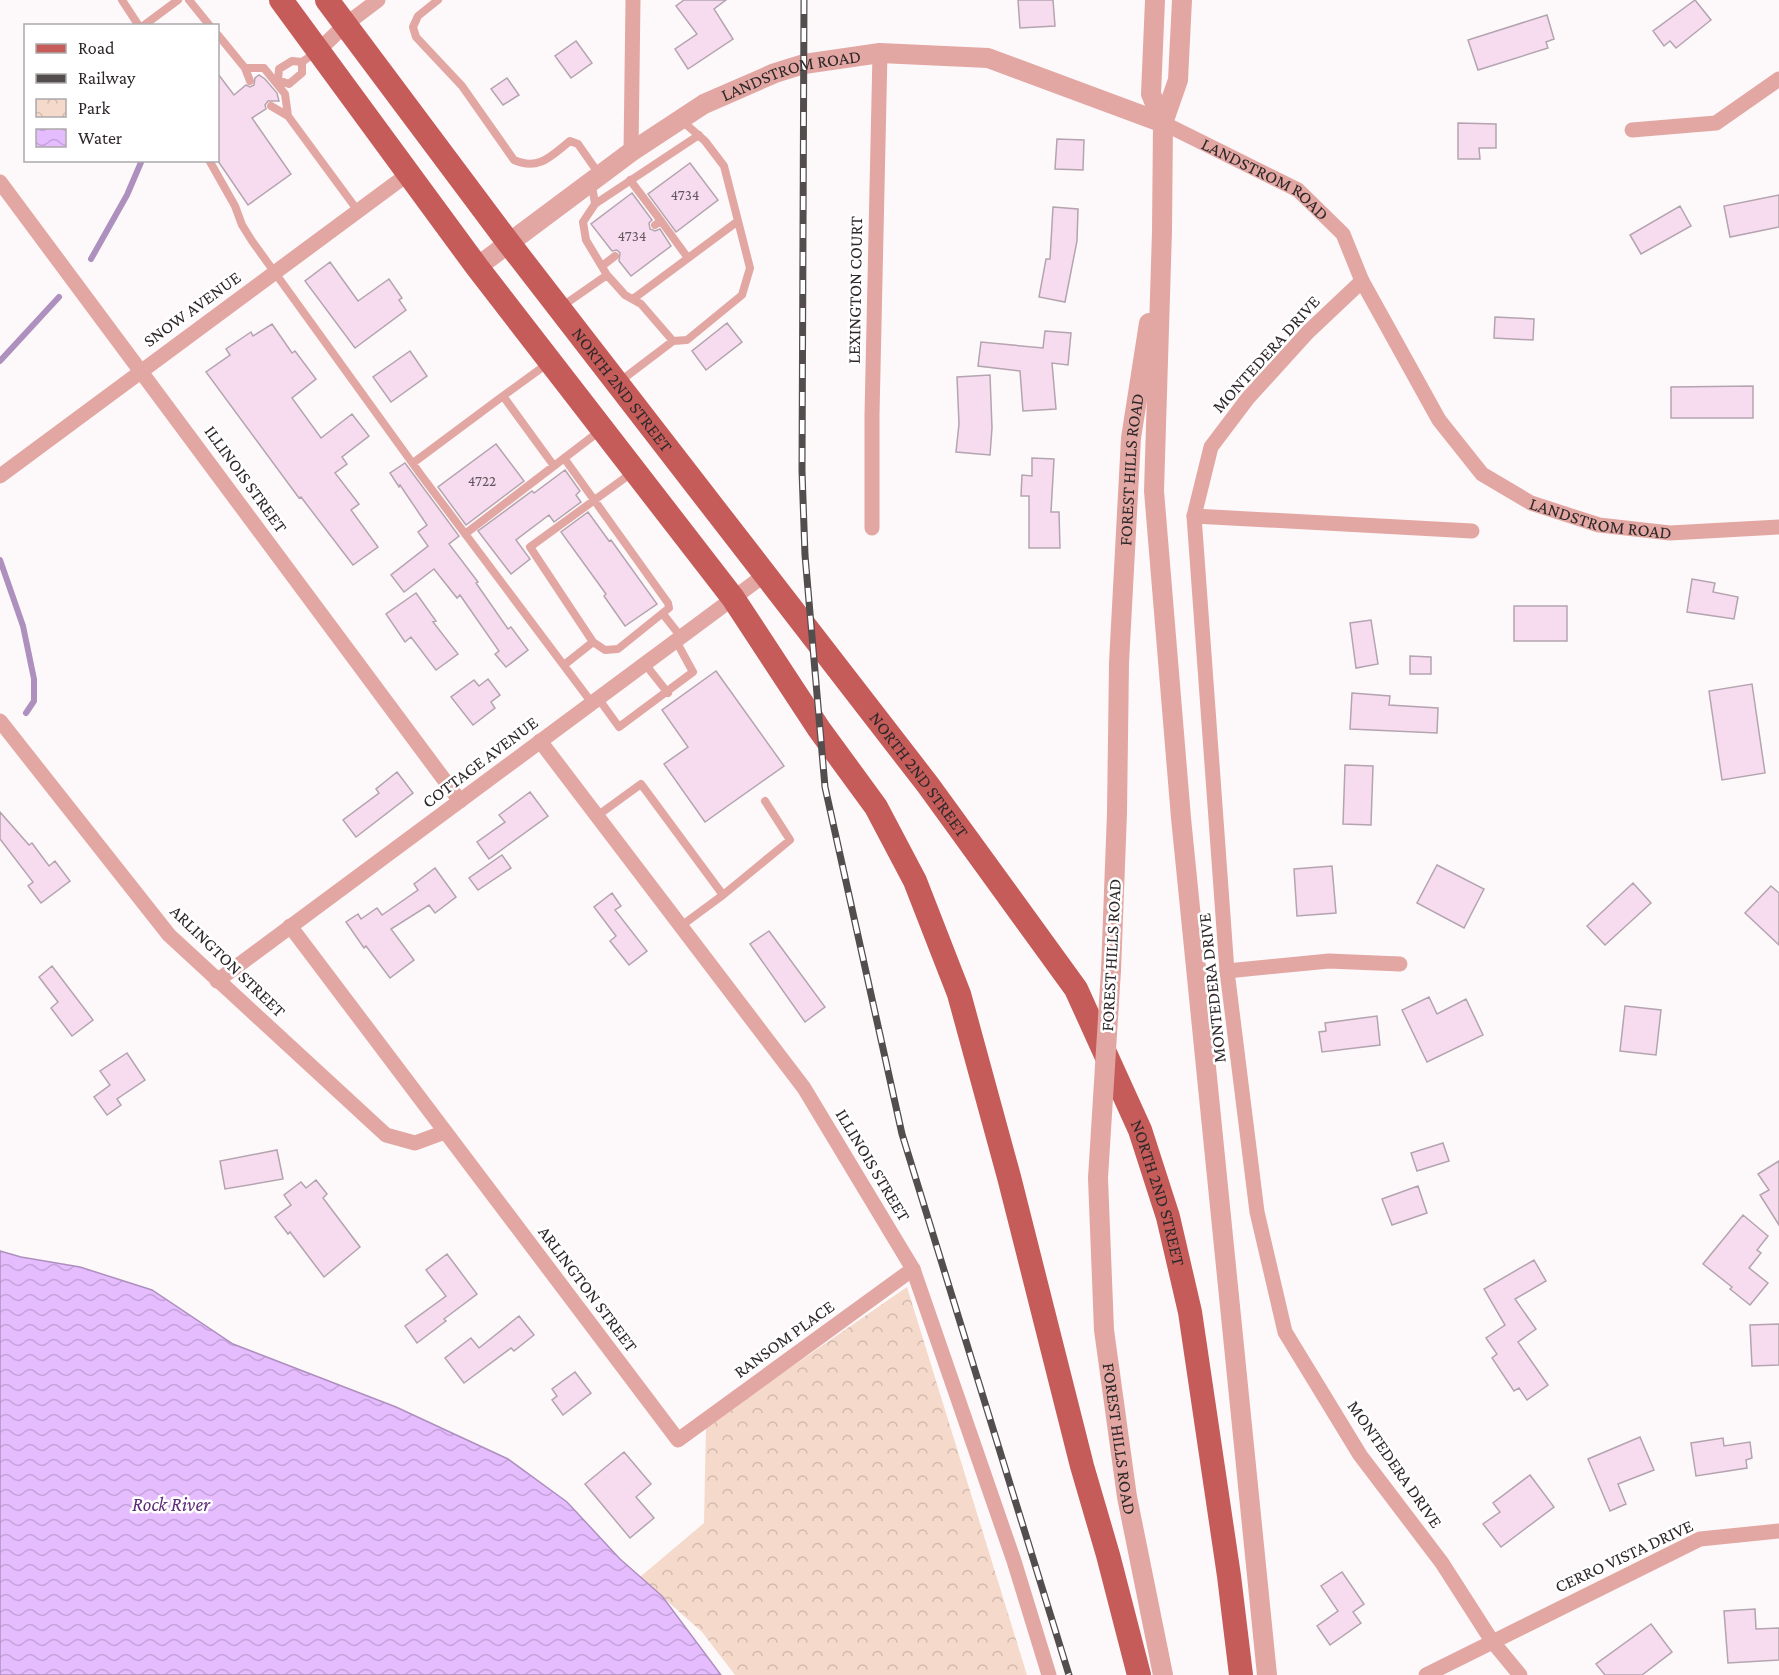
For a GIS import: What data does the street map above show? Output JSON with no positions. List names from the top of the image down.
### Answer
{
  "streets": {
    "main road": ["NORTH 2ND STREET"],
    "street": [
      "LANDSTROM ROAD",
      "LEXINGTON COURT",
      "SNOW AVENUE",
      "MONTEDERA DRIVE",
      "FOREST HILLS ROAD",
      "ILLINOIS STREET",
      "COTTAGE AVENUE",
      "ARLINGTON STREET",
      "RANSOM PLACE",
      "CERRO VISTA DRIVE"
    ]
  },
  "crossings": [
    ["LANDSTROM ROAD", "LEXINGTON COURT"],
    ["LANDSTROM ROAD", "MONTEDERA DRIVE"],
    ["LANDSTROM ROAD", "NORTH 2ND STREET"],
    ["LANDSTROM ROAD", "FOREST HILLS ROAD"],
    ["SNOW AVENUE", "ILLINOIS STREET"],
    ["MONTEDERA DRIVE", "CERRO VISTA DRIVE"],
    ["NORTH 2ND STREET", "COTTAGE AVENUE"],
    ["ILLINOIS STREET", "COTTAGE AVENUE"],
    ["ILLINOIS STREET", "RANSOM PLACE"],
    ["COTTAGE AVENUE", "ARLINGTON STREET"],
    ["ARLINGTON STREET", "RANSOM PLACE"]
  ],
  "water": ["Rock River"],
  "house_numbers": ["4734", "4734", "4722"],
  "legend": [
    "Road",
    "Railway",
    "Park",
    "Water"
  ]
}
